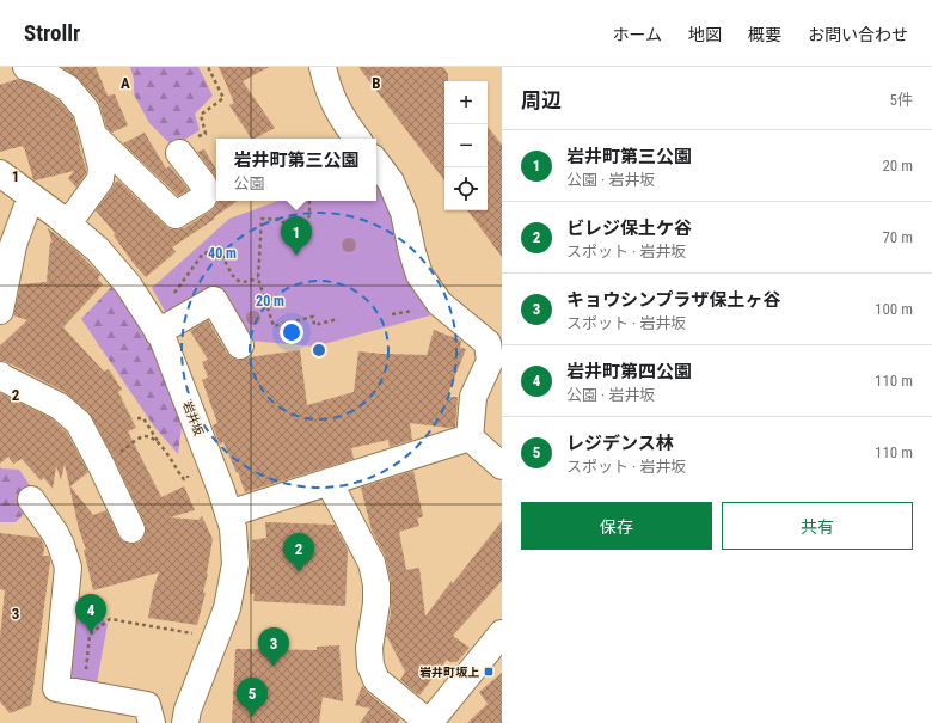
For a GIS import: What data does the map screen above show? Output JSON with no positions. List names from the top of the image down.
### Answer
{
  "streets": {
    "street": ["岩井坂"]
  },
  "places": {
    "transit": ["岩井町坂上"]
  },
  "page": {
    "header": "Strollr",
    "nav": [
      "ホーム",
      "地図",
      "概要",
      "お問い合わせ"
    ],
    "heading": ["周辺", "5件"],
    "map_buttons": ["+", "−"],
    "list": [
      {
        "mark": "1",
        "name": "岩井町第三公園",
        "note": "公園 · 岩井坂",
        "value": "20 m"
      },
      {
        "mark": "2",
        "name": "ビレジ保土ケ谷",
        "note": "スポット · 岩井坂",
        "value": "70 m"
      },
      {
        "mark": "3",
        "name": "キョウシンプラザ保土ヶ谷",
        "note": "スポット · 岩井坂",
        "value": "100 m"
      },
      {
        "mark": "4",
        "name": "岩井町第四公園",
        "note": "公園 · 岩井坂",
        "value": "110 m"
      },
      {
        "mark": "5",
        "name": "レジデンス林",
        "note": "スポット · 岩井坂",
        "value": "110 m"
      }
    ],
    "popup": ["岩井町第三公園", "公園"],
    "pins": [
      "1",
      "2",
      "4",
      "3",
      "5"
    ],
    "buttons": ["保存", "共有"]
  },
  "grid": {
    "columns": ["A", "B"],
    "rows": ["1", "2", "3"]
  },
  "rings": ["40 m", "20 m"]
}
